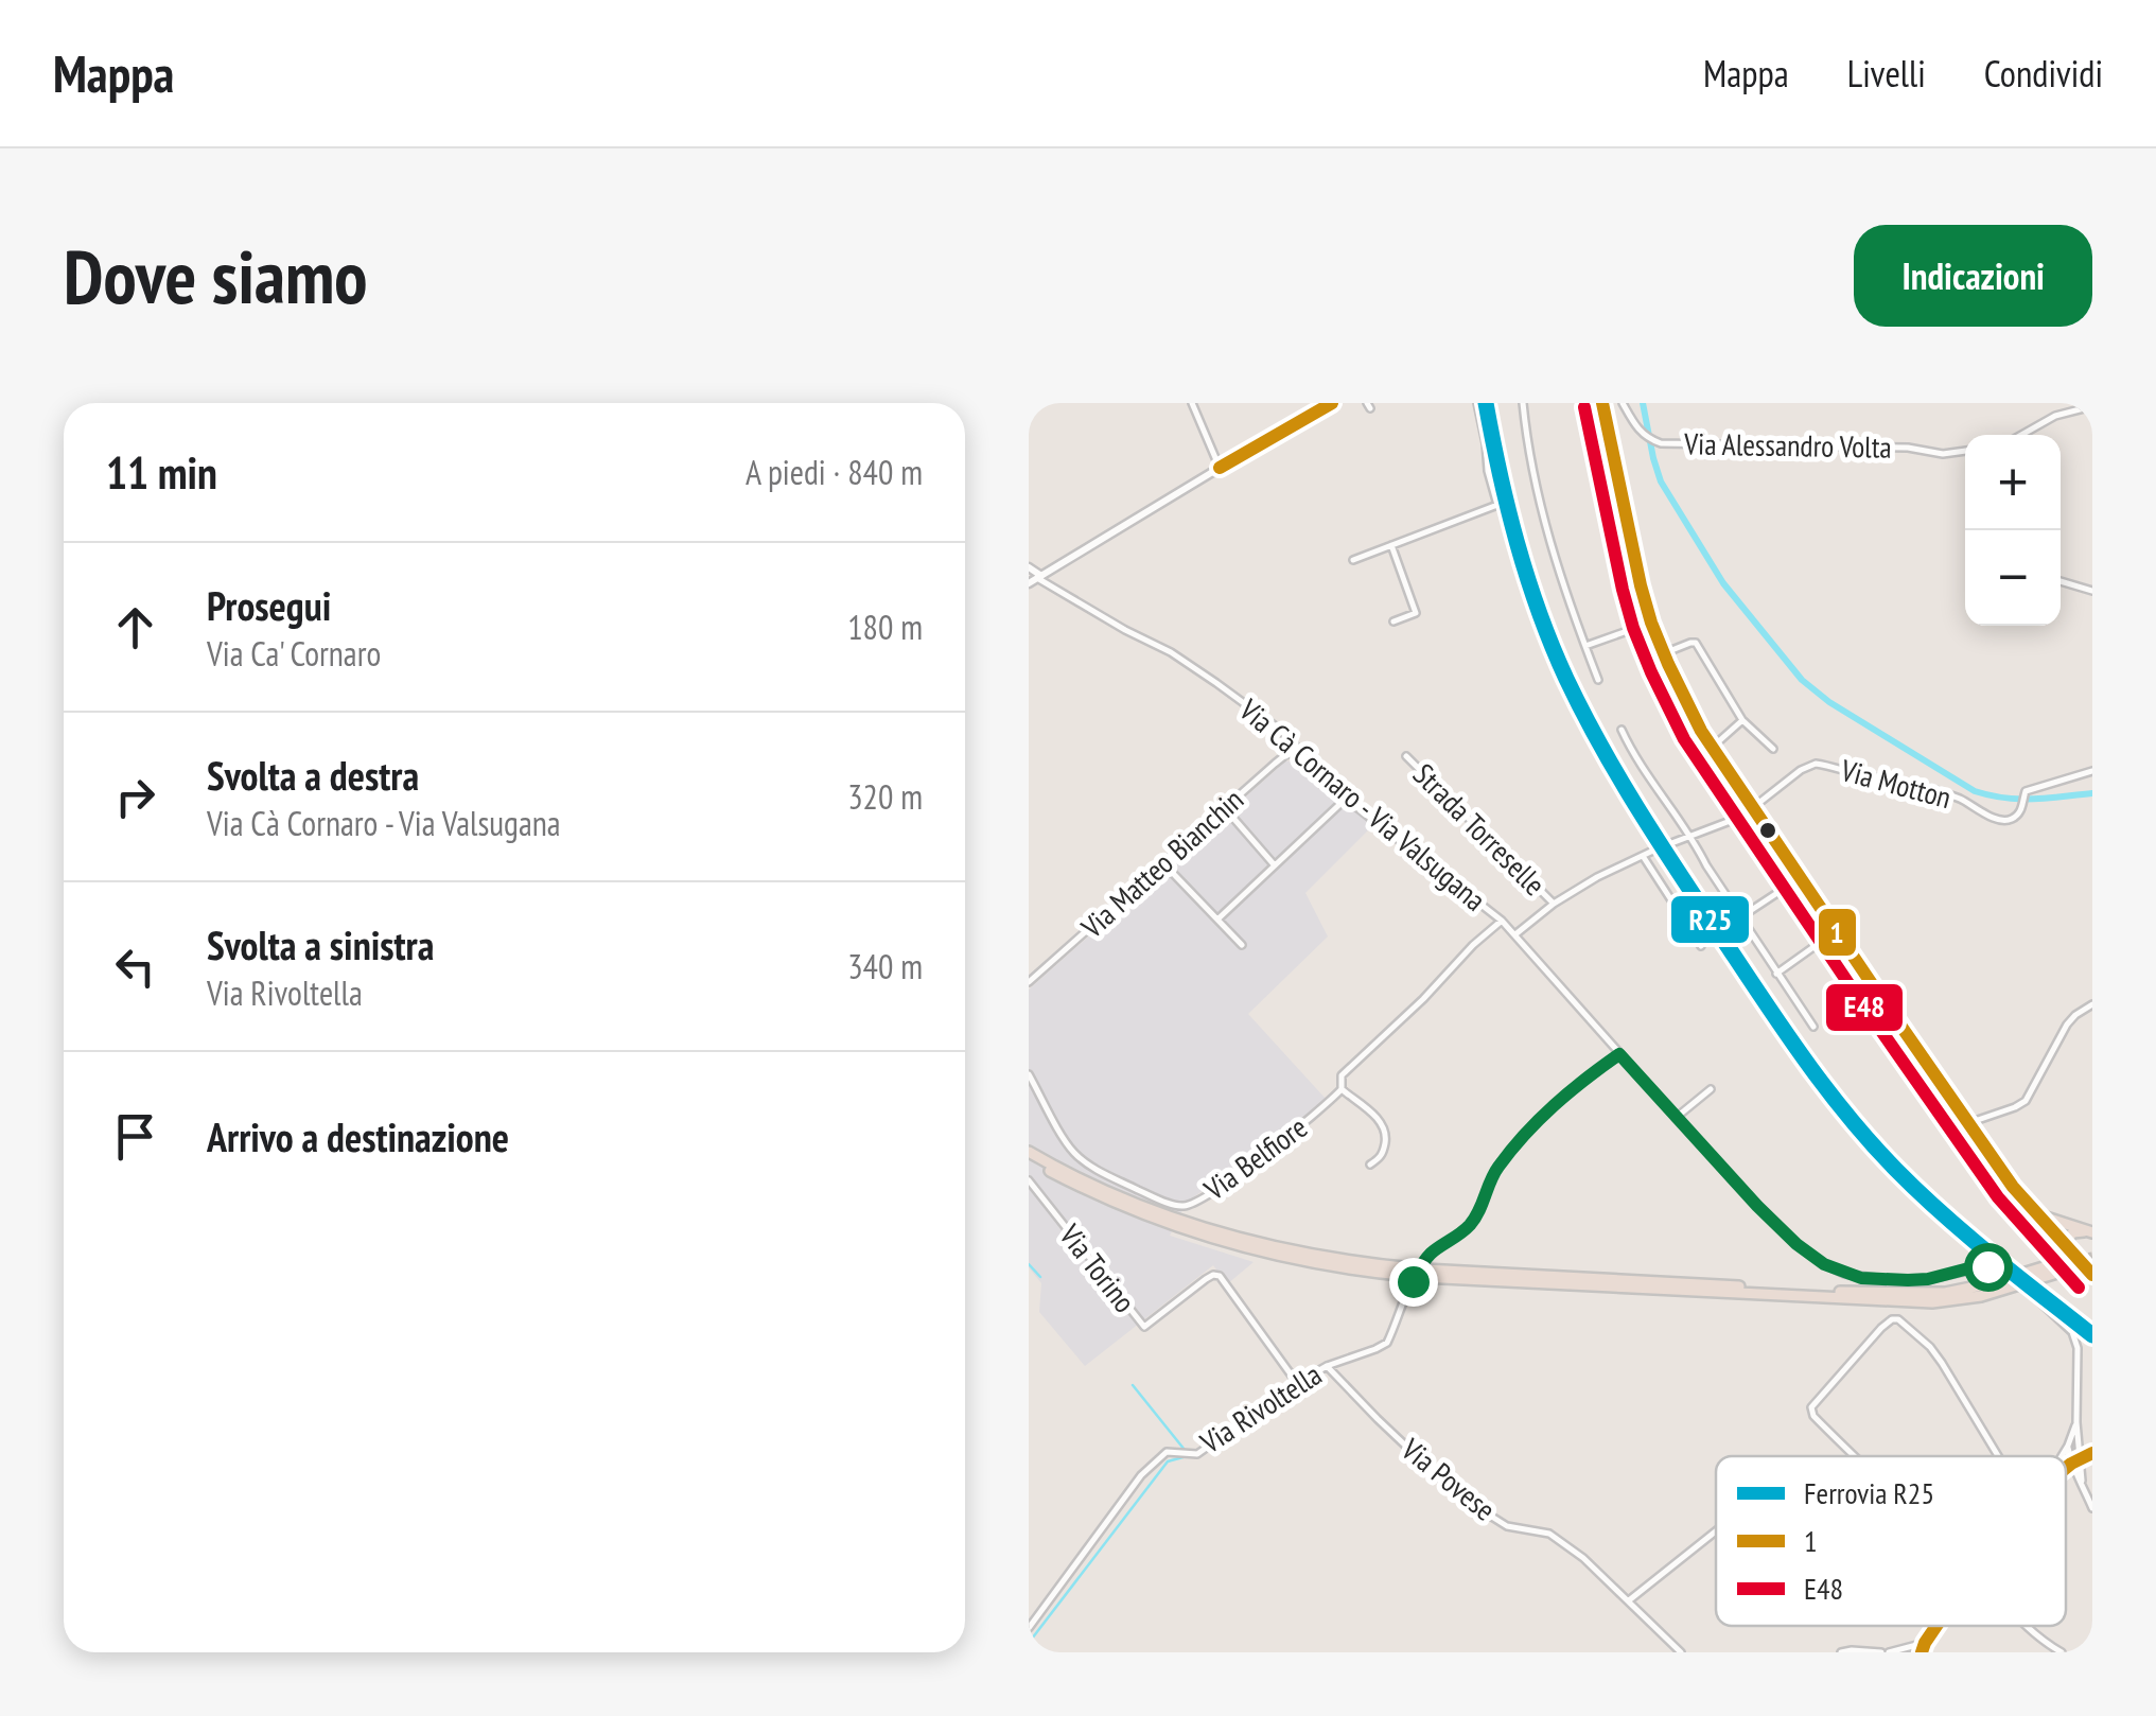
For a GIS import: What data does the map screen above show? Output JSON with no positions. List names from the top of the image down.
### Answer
{
  "streets": {
    "street": [
      "Via Alessandro Volta",
      "Via Motton",
      "Via Cà Cornaro - Via Valsugana",
      "Strada Torreselle",
      "Via Matteo Bianchin",
      "Via Belfiore",
      "Via Torino",
      "Via Rivoltella",
      "Via Povese"
    ]
  },
  "crossings": [
    ["Via Motton", "Strada Torreselle"],
    ["Via Cà Cornaro - Via Valsugana", "Strada Torreselle"],
    ["Via Cà Cornaro - Via Valsugana", "Via Matteo Bianchin"],
    ["Via Cà Cornaro - Via Valsugana", "Via Rivoltella"],
    ["Via Torino", "Via Rivoltella"],
    ["Via Rivoltella", "Via Povese"]
  ],
  "lines": ["rail line R25", "transit line 1", "transit line E48"],
  "legend": ["Ferrovia R25", "1", "E48"],
  "page": {
    "header": "Mappa",
    "nav": ["Mappa", "Livelli", "Condividi"],
    "buttons": "Indicazioni",
    "title": "Dove siamo",
    "heading": ["11 min", "A piedi · 840 m"],
    "map_buttons": ["+", "−"],
    "list": [
      ["Prosegui", "Via Ca' Cornaro", "180 m"],
      ["Svolta a destra", "Via Cà Cornaro - Via Valsugana", "320 m"],
      ["Svolta a sinistra", "Via Rivoltella", "340 m"],
      "Arrivo a destinazione"
    ]
  }
}
